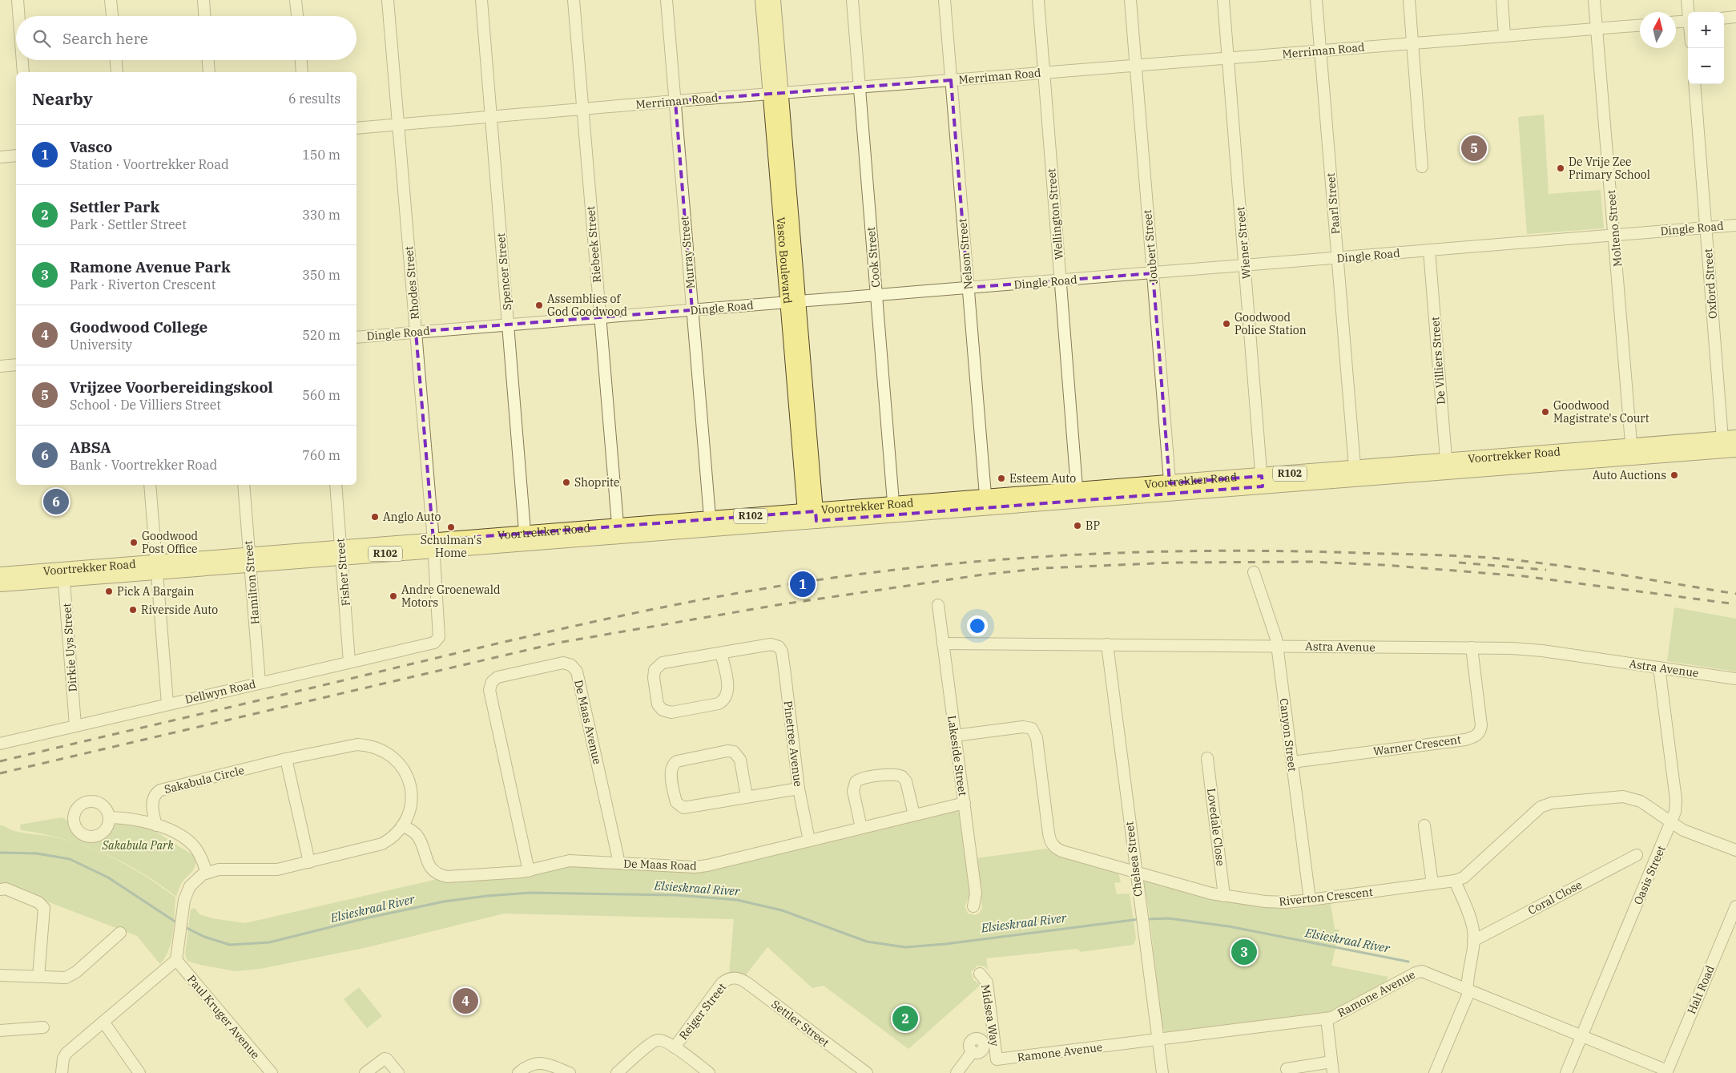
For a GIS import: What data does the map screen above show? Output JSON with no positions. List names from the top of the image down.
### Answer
{
  "streets": {
    "main road": ["Vasco Boulevard", "Voortrekker Road", "R102"],
    "street": [
      "Merriman Road",
      "Paarl Street",
      "Wellington Street",
      "Molteno Street",
      "Dingle Road",
      "Wiener Street",
      "Riebeek Street",
      "Joubert Street",
      "Murray Street",
      "Nelson Street",
      "Cook Street",
      "Spencer Street",
      "Rhodes Street",
      "Oxford Street",
      "De Villiers Street",
      "Fisher Street",
      "Hamilton Street",
      "Astra Avenue",
      "Dirkie Uys Street",
      "Dellwyn Road",
      "De Maas Avenue",
      "Canyon Street",
      "Pinetree Avenue",
      "Warner Crescent",
      "Lakeside Street",
      "Sakabula Circle",
      "Lovedale Close",
      "Chelsea Street",
      "De Maas Road",
      "Oasis Street",
      "Riverton Crescent",
      "Coral Close",
      "Halt Road",
      "Ramone Avenue",
      "Reiger Street",
      "Midsea Way",
      "Paul Kruger Avenue",
      "Settler Street"
    ]
  },
  "crossings": [
    ["Merriman Road", "Paarl Street"],
    ["Merriman Road", "Wellington Street"],
    ["Merriman Road", "Molteno Street"],
    ["Merriman Road", "Wiener Street"],
    ["Merriman Road", "Riebeek Street"],
    ["Merriman Road", "Joubert Street"],
    ["Merriman Road", "Murray Street"],
    ["Merriman Road", "Nelson Street"],
    ["Merriman Road", "Cook Street"],
    ["Merriman Road", "Vasco Boulevard"],
    ["Merriman Road", "Spencer Street"],
    ["Merriman Road", "Rhodes Street"],
    ["Paarl Street", "Dingle Road"],
    ["Paarl Street", "Voortrekker Road"],
    ["Wellington Street", "Dingle Road"],
    ["Wellington Street", "Voortrekker Road"],
    ["Molteno Street", "Dingle Road"],
    ["Molteno Street", "Voortrekker Road"],
    ["Dingle Road", "Wiener Street"],
    ["Dingle Road", "Riebeek Street"],
    ["Dingle Road", "Joubert Street"],
    ["Dingle Road", "Murray Street"],
    ["Dingle Road", "Nelson Street"],
    ["Dingle Road", "Cook Street"],
    ["Dingle Road", "Vasco Boulevard"],
    ["Dingle Road", "Spencer Street"],
    ["Dingle Road", "Rhodes Street"],
    ["Dingle Road", "Oxford Street"],
    ["Dingle Road", "De Villiers Street"],
    ["Wiener Street", "Voortrekker Road"],
    ["Riebeek Street", "Voortrekker Road"],
    ["Joubert Street", "Voortrekker Road"],
    ["Murray Street", "Voortrekker Road"],
    ["Nelson Street", "Voortrekker Road"],
    ["Cook Street", "Voortrekker Road"],
    ["Vasco Boulevard", "Voortrekker Road"],
    ["Spencer Street", "Voortrekker Road"],
    ["Rhodes Street", "Voortrekker Road"],
    ["Rhodes Street", "Dellwyn Road"],
    ["Oxford Street", "Voortrekker Road"],
    ["De Villiers Street", "Voortrekker Road"],
    ["Voortrekker Road", "Fisher Street"],
    ["Voortrekker Road", "Hamilton Street"],
    ["Voortrekker Road", "Dirkie Uys Street"],
    ["Fisher Street", "Dellwyn Road"],
    ["Hamilton Street", "Dellwyn Road"],
    ["Astra Avenue", "Canyon Street"],
    ["Astra Avenue", "Warner Crescent"],
    ["Astra Avenue", "Lakeside Street"],
    ["Astra Avenue", "Chelsea Street"],
    ["Astra Avenue", "Oasis Street"],
    ["Dirkie Uys Street", "Dellwyn Road"],
    ["De Maas Avenue", "De Maas Road"],
    ["Canyon Street", "Warner Crescent"],
    ["Canyon Street", "Riverton Crescent"],
    ["Pinetree Avenue", "De Maas Road"],
    ["Lakeside Street", "De Maas Road"],
    ["Lakeside Street", "Riverton Crescent"],
    ["Sakabula Circle", "De Maas Road"],
    ["Sakabula Circle", "Paul Kruger Avenue"],
    ["Lovedale Close", "Riverton Crescent"],
    ["Chelsea Street", "Riverton Crescent"],
    ["Chelsea Street", "Ramone Avenue"],
    ["Oasis Street", "Riverton Crescent"],
    ["Oasis Street", "Ramone Avenue"],
    ["Halt Road", "Ramone Avenue"],
    ["Ramone Avenue", "Midsea Way"],
    ["Reiger Street", "Settler Street"]
  ],
  "water": ["Elsieskraal River"],
  "parks": ["Sakabula Park"],
  "places": [
    "De Vrije Zee Primary School",
    "Assemblies of God Goodwood",
    "Goodwood Police Station",
    "Goodwood Magistrate's Court",
    "Auto Auctions",
    "Esteem Auto",
    "Shoprite",
    "Anglo Auto",
    "BP",
    "Schulman's Home",
    "Goodwood Post Office",
    "Pick A Bargain",
    "Andre Groenewald Motors",
    "Riverside Auto"
  ],
  "north": "top",
  "page": {
    "map_buttons": ["+", "−"],
    "search": "Search here",
    "heading": ["Nearby", "6 results"],
    "list": [
      {
        "mark": "1",
        "name": "Vasco",
        "note": "Station · Voortrekker Road",
        "value": "150 m"
      },
      {
        "mark": "2",
        "name": "Settler Park",
        "note": "Park · Settler Street",
        "value": "330 m"
      },
      {
        "mark": "3",
        "name": "Ramone Avenue Park",
        "note": "Park · Riverton Crescent",
        "value": "350 m"
      },
      {
        "mark": "4",
        "name": "Goodwood College",
        "note": "University",
        "value": "520 m"
      },
      {
        "mark": "5",
        "name": "Vrijzee Voorbereidingskool",
        "note": "School · De Villiers Street",
        "value": "560 m"
      },
      {
        "mark": "6",
        "name": "ABSA",
        "note": "Bank · Voortrekker Road",
        "value": "760 m"
      }
    ],
    "pins": [
      "5",
      "6",
      "1",
      "3",
      "4",
      "2"
    ]
  }
}
